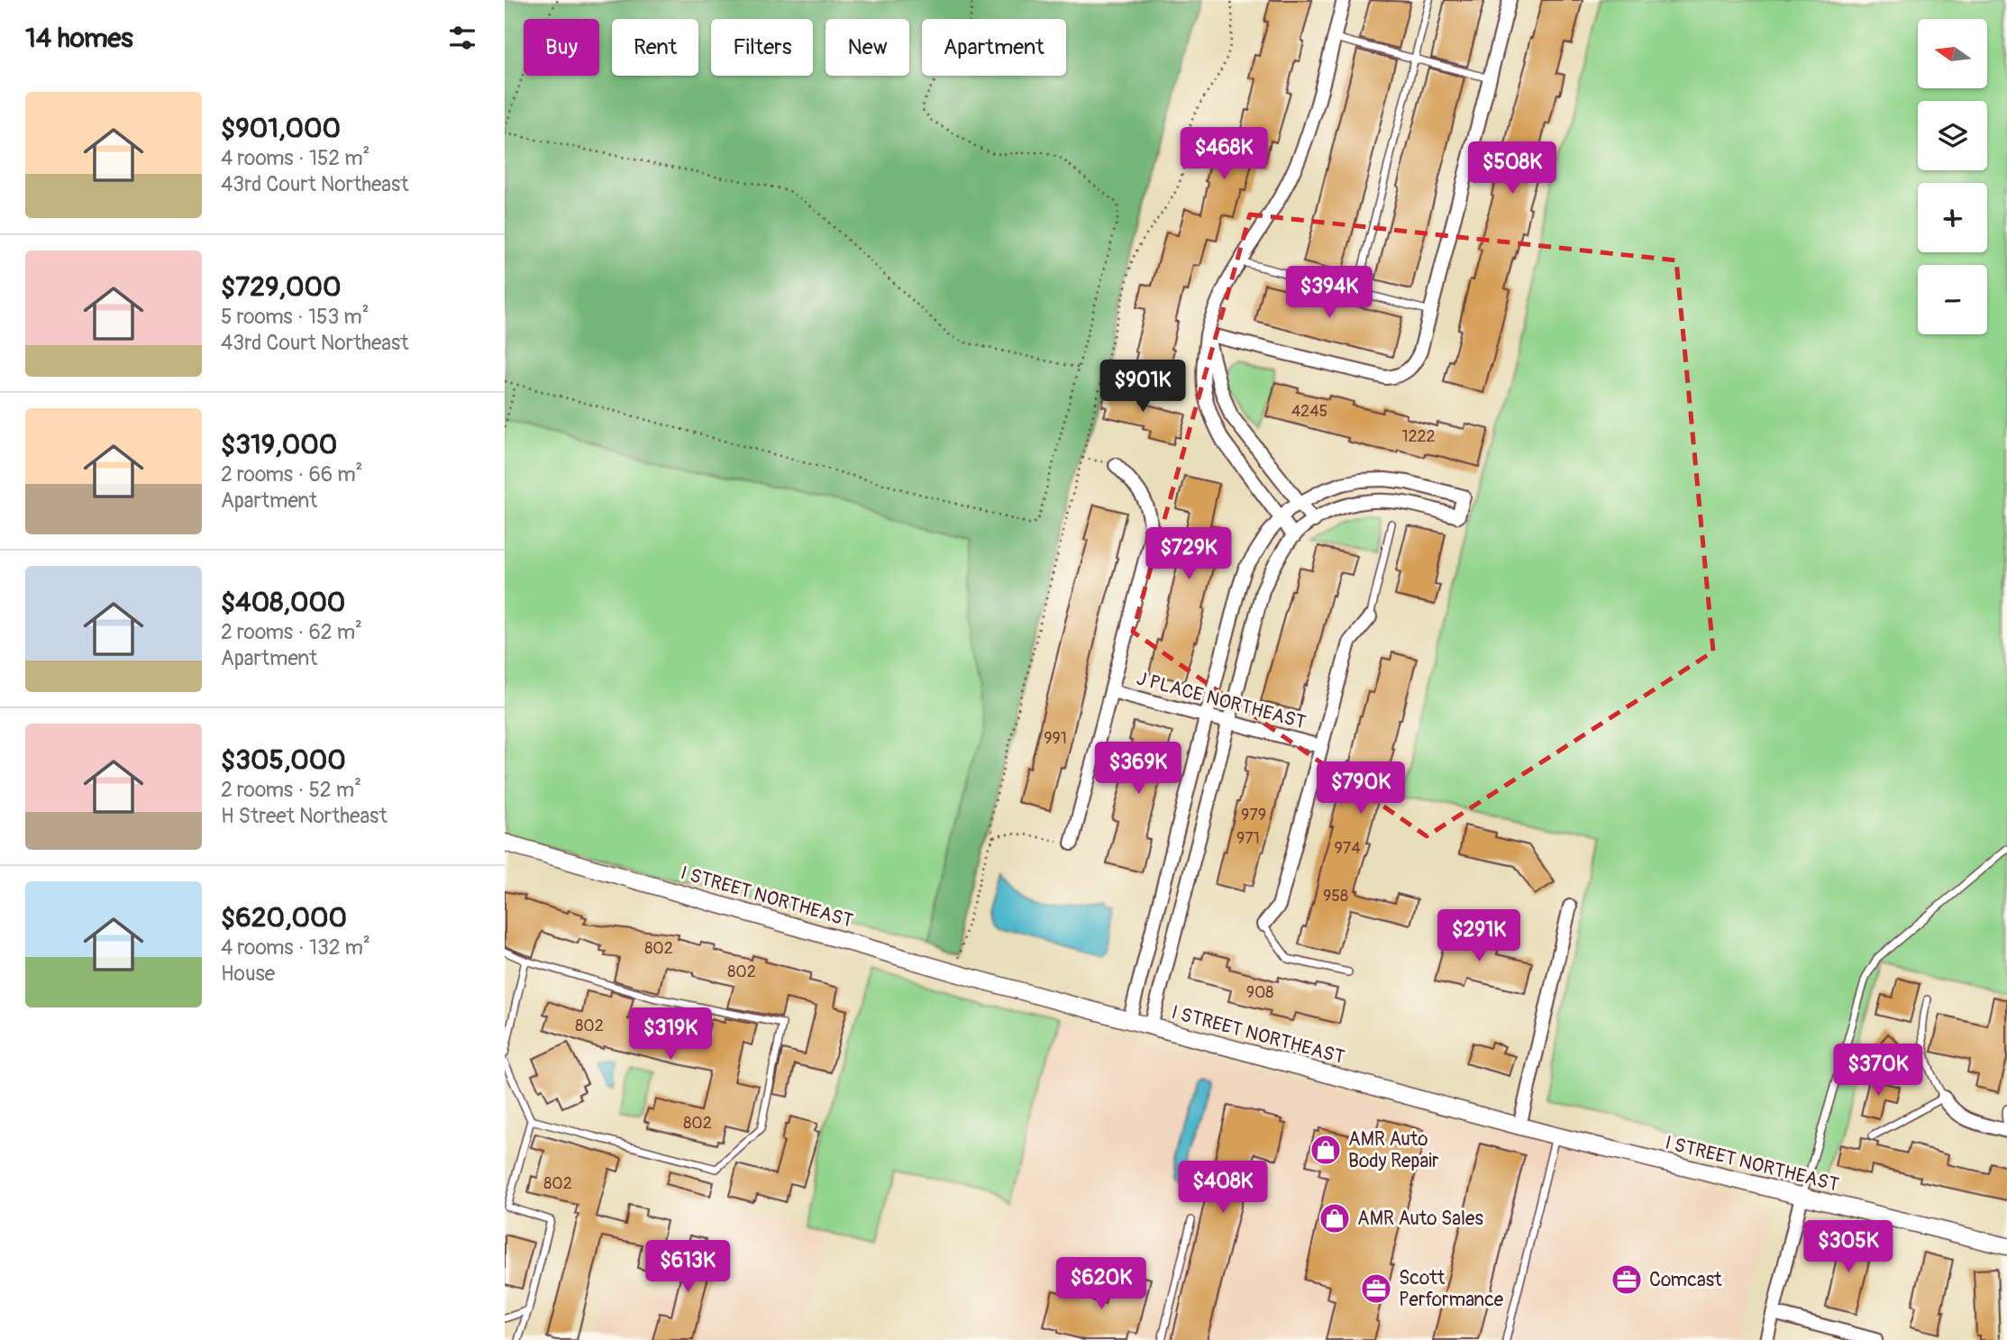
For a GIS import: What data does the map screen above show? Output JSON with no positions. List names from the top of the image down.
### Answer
{
  "streets": {
    "street": ["J PLACE NORTHEAST", "I STREET NORTHEAST"]
  },
  "places": {
    "shop": ["AMR Auto Body Repair", "AMR Auto Sales"],
    "office": ["Comcast", "Scott Performance"]
  },
  "house_numbers": [
    "4245",
    "1222",
    "991",
    "979",
    "971",
    "974",
    "958",
    "802",
    "802",
    "908",
    "802",
    "802",
    "802"
  ],
  "north": "left",
  "page": {
    "heading": "14 homes",
    "map_buttons": ["+", "−"],
    "chip": [
      "Buy",
      "Rent",
      "Filters",
      "New",
      "Apartment"
    ],
    "list": [
      {
        "name": "$901,000",
        "note": "4 rooms · 152 m² · 43rd Court Northeast"
      },
      {
        "name": "$729,000",
        "note": "5 rooms · 153 m² · 43rd Court Northeast"
      },
      {
        "name": "$319,000",
        "note": "2 rooms · 66 m² · Apartment"
      },
      {
        "name": "$408,000",
        "note": "2 rooms · 62 m² · Apartment"
      },
      {
        "name": "$305,000",
        "note": "2 rooms · 52 m² · H Street Northeast"
      },
      {
        "name": "$620,000",
        "note": "4 rooms · 132 m² · House"
      }
    ],
    "price": [
      "$468K",
      "$508K",
      "$394K",
      "$901K",
      "$729K",
      "$369K",
      "$790K",
      "$291K",
      "$319K",
      "$370K",
      "$408K",
      "$305K",
      "$613K",
      "$620K"
    ]
  }
}
